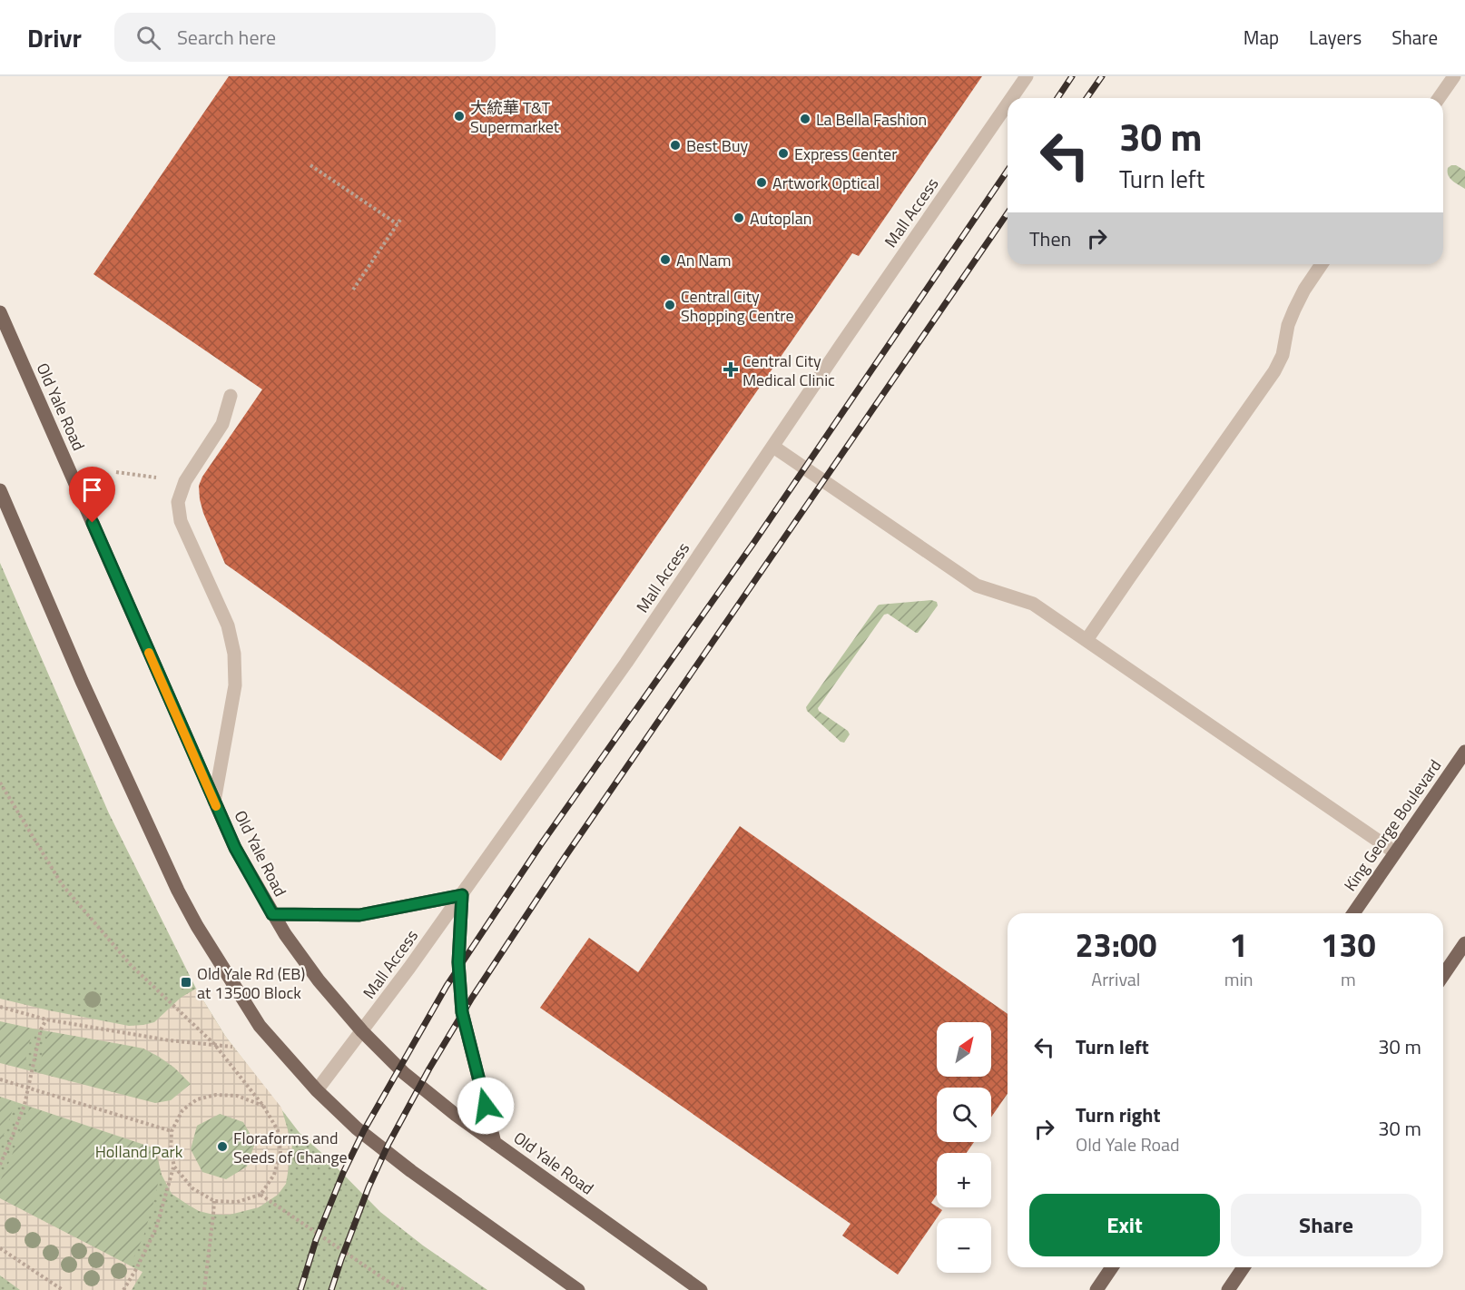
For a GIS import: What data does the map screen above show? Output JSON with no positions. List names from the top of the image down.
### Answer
{
  "streets": {
    "main road": ["Old Yale Road", "King George Boulevard"],
    "lane": ["Mall Access"]
  },
  "crossings": [
    ["Mall Access", "Old Yale Road"]
  ],
  "parks": ["Holland Park"],
  "places": {
    "other": [
      "大統華 T&T Supermarket",
      "La Bella Fashion",
      "Best Buy",
      "Express Center",
      "Artwork Optical",
      "Autoplan",
      "An Nam",
      "Central City Shopping Centre",
      "Floraforms and Seeds of Change"
    ],
    "health": ["Central City Medical Clinic"],
    "transit": ["Old Yale Rd (EB) at 13500 Block"]
  },
  "north": "top right",
  "page": {
    "header": "Drivr",
    "search": "Search here",
    "nav": ["Map", "Layers", "Share"],
    "turn": ["30 m", "Turn left"],
    "then": "Then",
    "eta": [
      "23:00",
      "Arrival",
      "1",
      "min",
      "130",
      "m"
    ],
    "list": [
      {
        "name": "Turn left",
        "value": "30 m"
      },
      {
        "name": "Turn right",
        "note": "Old Yale Road",
        "value": "30 m"
      }
    ],
    "map_buttons": ["+", "−"],
    "buttons": ["Exit", "Share"]
  }
}
